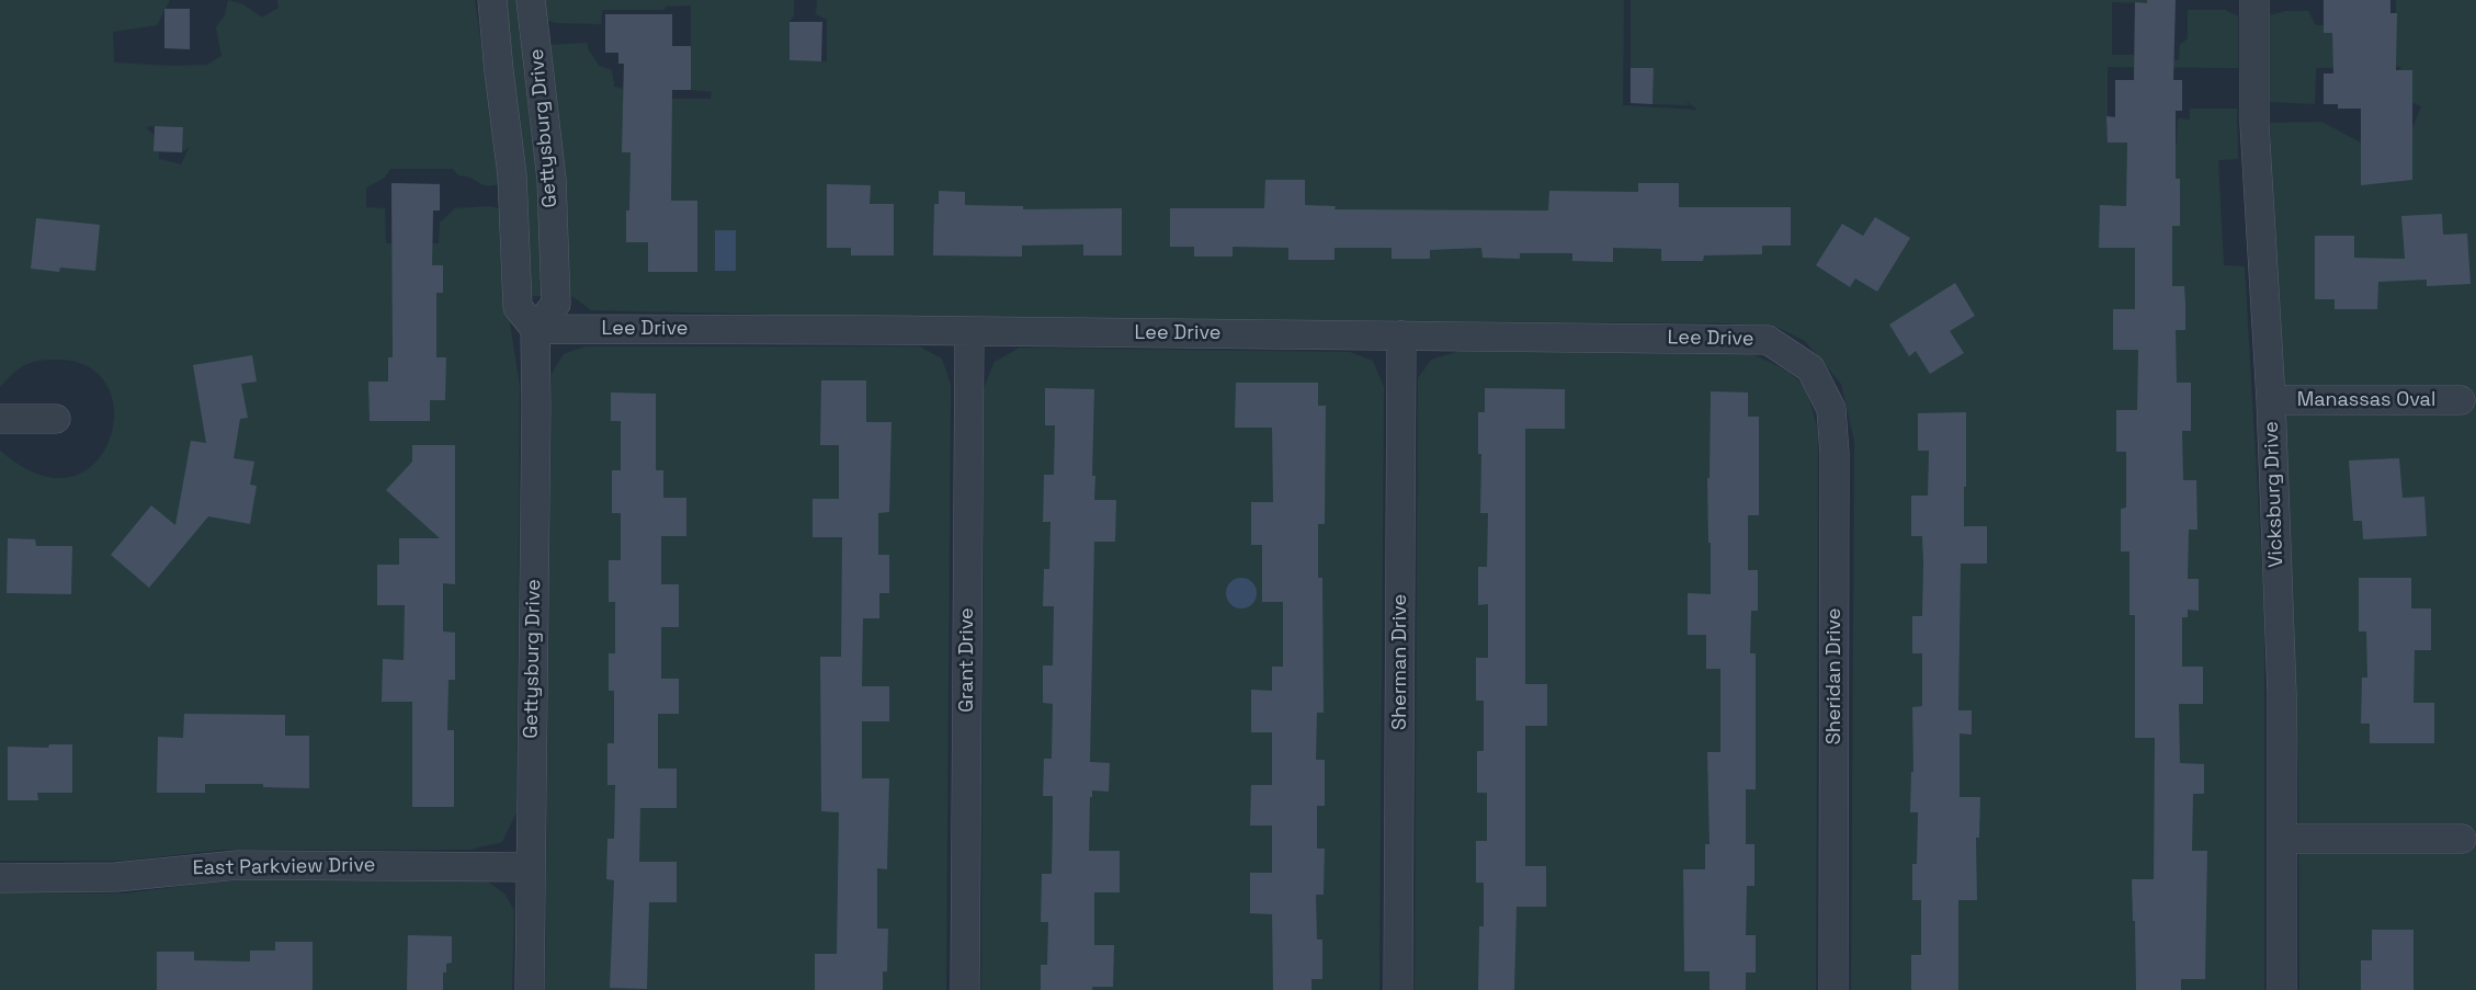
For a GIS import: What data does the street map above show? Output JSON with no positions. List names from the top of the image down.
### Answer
{
  "streets": {
    "street": [
      "Gettysburg Drive",
      "Lee Drive",
      "Manassas Oval",
      "Vicksburg Drive",
      "Grant Drive",
      "Sherman Drive",
      "Sheridan Drive",
      "East Parkview Drive"
    ]
  },
  "crossings": [
    ["Gettysburg Drive", "Lee Drive"],
    ["Gettysburg Drive", "East Parkview Drive"],
    ["Lee Drive", "Grant Drive"],
    ["Lee Drive", "Sherman Drive"],
    ["Lee Drive", "Sheridan Drive"],
    ["Manassas Oval", "Vicksburg Drive"]
  ]
}
